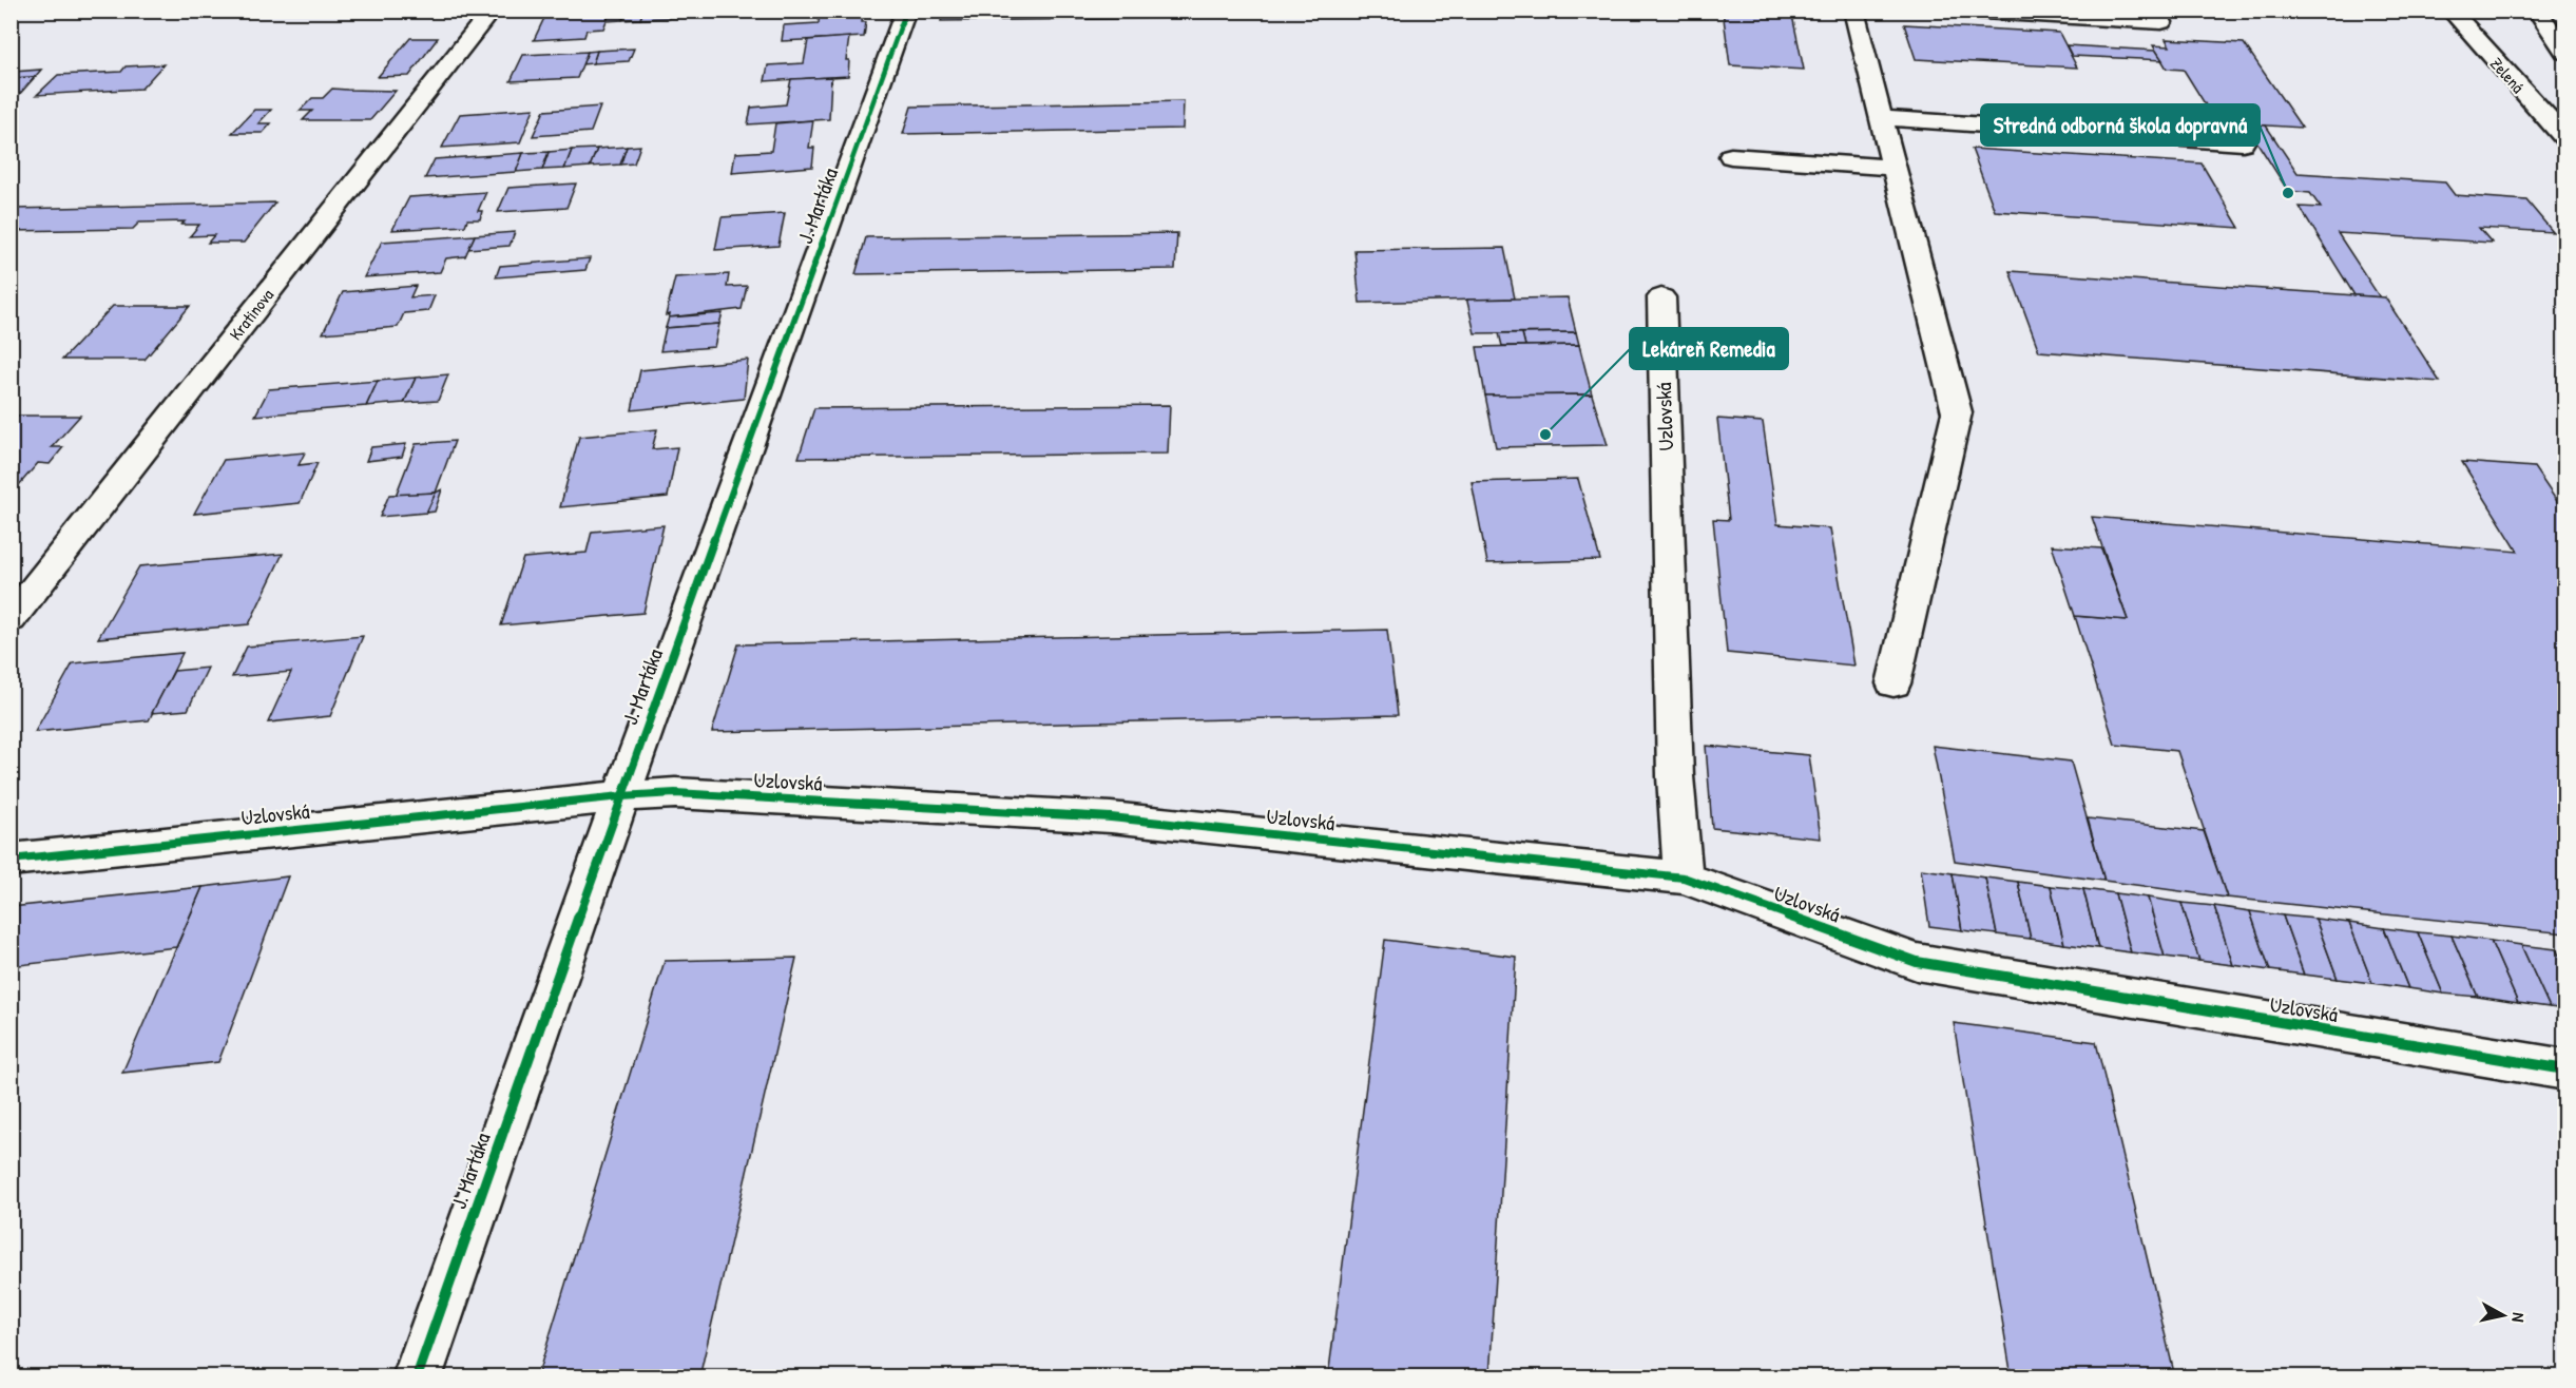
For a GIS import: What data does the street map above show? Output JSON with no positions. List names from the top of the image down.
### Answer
{
  "streets": {
    "street": [
      "Zelená",
      "J. Martáka",
      "Kratinova",
      "Uzlovská"
    ]
  },
  "crossings": [
    ["J. Martáka", "Uzlovská"]
  ],
  "places": ["Stredná odborná škola dopravná", "Lekáreň Remedia"],
  "north": "right"
}
